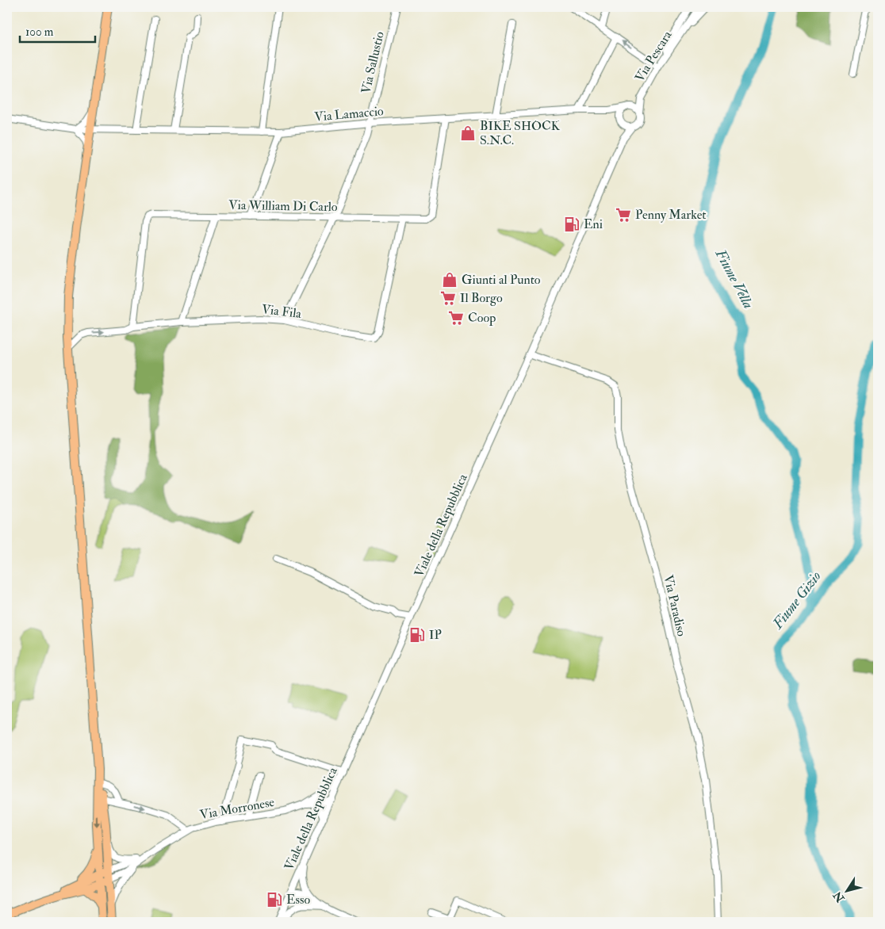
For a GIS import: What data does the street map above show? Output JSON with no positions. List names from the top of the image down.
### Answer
{
  "streets": {
    "street": [
      "Via Pescara",
      "Via Sallustio",
      "Via Lamaccio",
      "Via William Di Carlo",
      "Via Fila",
      "Viale della Repubblica",
      "Via Paradiso",
      "Via Morronese"
    ]
  },
  "crossings": [
    ["Via Pescara", "Via Lamaccio"],
    ["Via Pescara", "Viale della Repubblica"],
    ["Via Sallustio", "Via Lamaccio"],
    ["Via Sallustio", "Via William Di Carlo"],
    ["Via Sallustio", "Via Fila"],
    ["Via Lamaccio", "Via William Di Carlo"],
    ["Via Lamaccio", "Viale della Repubblica"],
    ["Via William Di Carlo", "Via Fila"],
    ["Viale della Repubblica", "Via Paradiso"],
    ["Viale della Repubblica", "Via Morronese"]
  ],
  "water": ["Fiume Vella", "Fiume Gizio"],
  "places": {
    "shop": ["BIKE SHOCK S.N.C.", "Giunti al Punto"],
    "supermarket": ["Penny Market", "Il Borgo", "Coop"],
    "fuel station": ["Eni", "IP", "Esso"]
  },
  "scale_bar": "100 m",
  "north": "bottom left"
}
